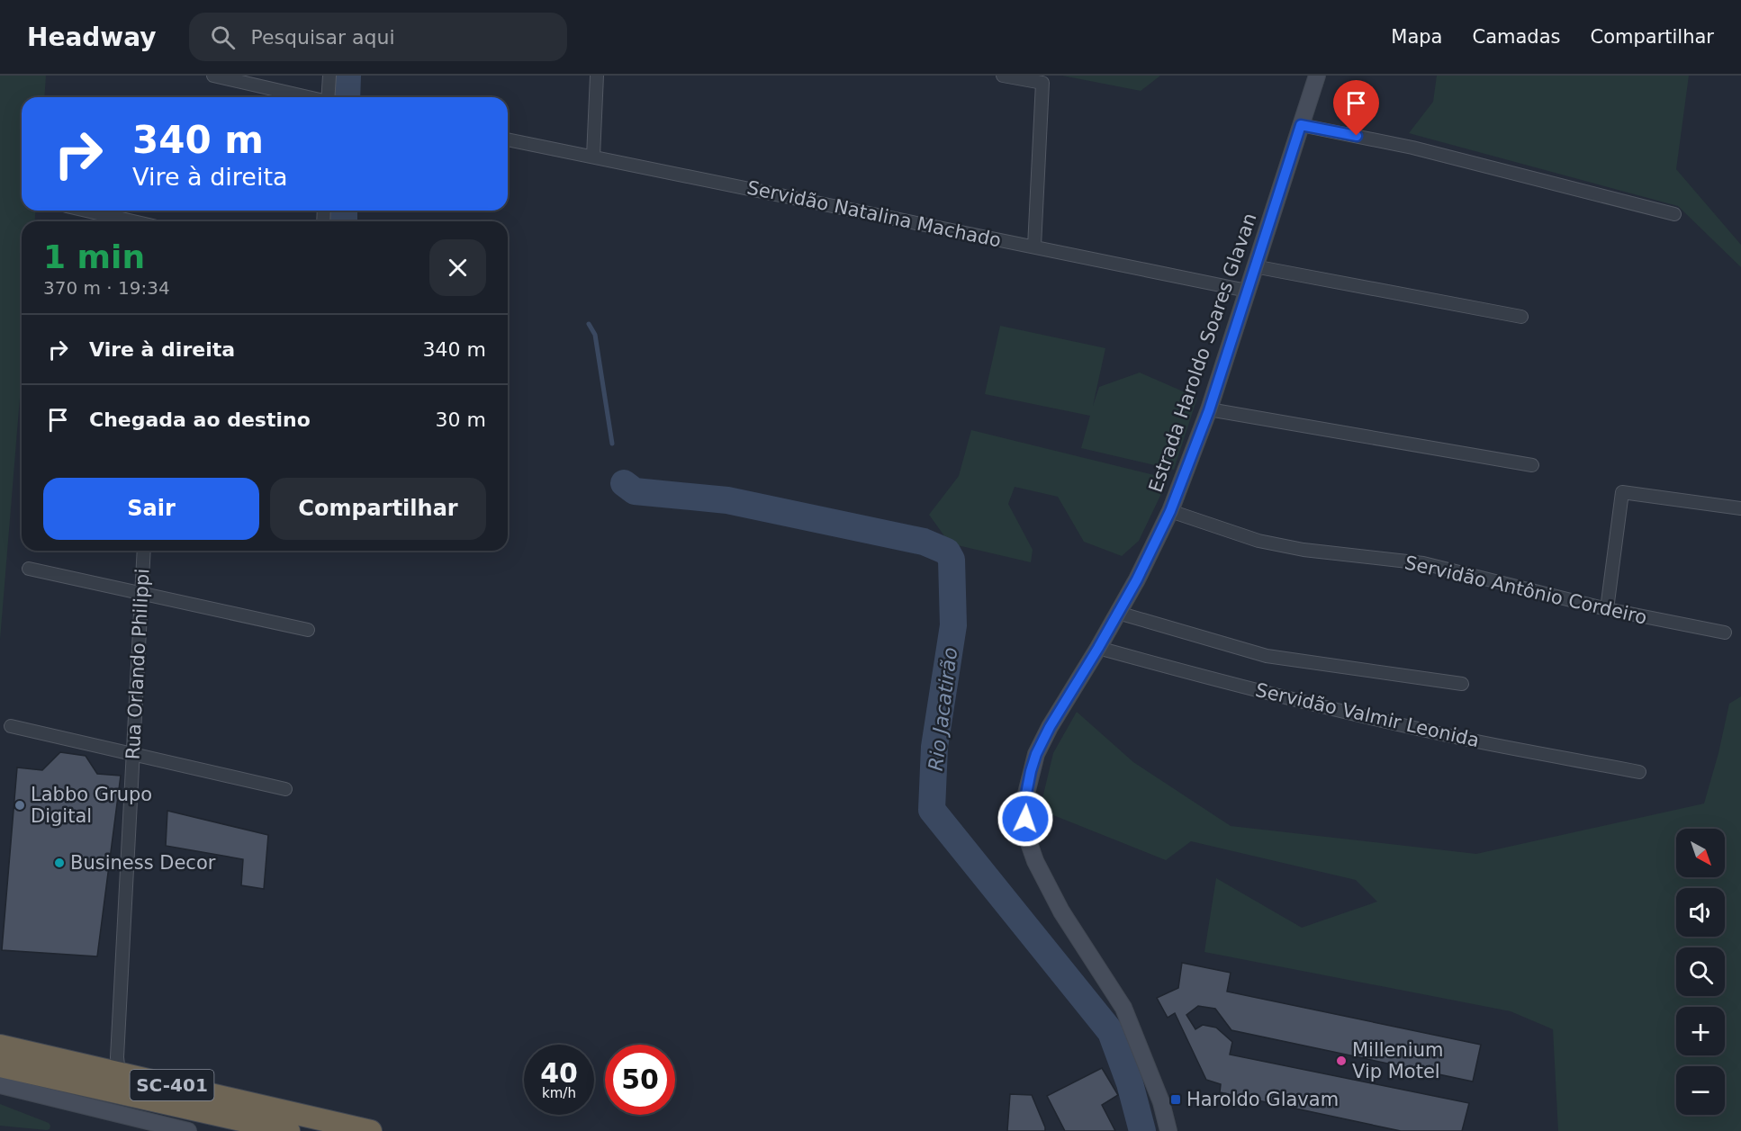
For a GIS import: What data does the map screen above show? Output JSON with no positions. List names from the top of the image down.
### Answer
{
  "streets": {
    "highway": ["SC-401"],
    "main road": ["Estrada Haroldo Soares Glavan"],
    "street": [
      "Servidão Natalina Machado",
      "Servidão Antônio Cordeiro",
      "Rua Orlando Philippi",
      "Servidão Valmir Leonida"
    ]
  },
  "crossings": [
    ["Servidão Natalina Machado", "Estrada Haroldo Soares Glavan"],
    ["Estrada Haroldo Soares Glavan", "Servidão Antônio Cordeiro"],
    ["Estrada Haroldo Soares Glavan", "Servidão Valmir Leonida"],
    ["Rua Orlando Philippi", "SC-401"]
  ],
  "water": ["Rio Jacatirão"],
  "places": {
    "other": ["Labbo Grupo Digital", "Business Decor", "Millenium Vip Motel"],
    "transit": ["Haroldo Glavam"]
  },
  "north": "bottom right",
  "page": {
    "header": "Headway",
    "search": "Pesquisar aqui",
    "nav": ["Mapa", "Camadas", "Compartilhar"],
    "turn": ["340 m", "Vire à direita"],
    "heading": ["1 min", "370 m · 19:34"],
    "list": [
      {
        "name": "Vire à direita",
        "value": "340 m"
      },
      {
        "name": "Chegada ao destino",
        "value": "30 m"
      }
    ],
    "buttons": ["Sair", "Compartilhar"],
    "map_buttons": ["+", "−"],
    "speed": "40 km/h",
    "limit": "50"
  }
}
